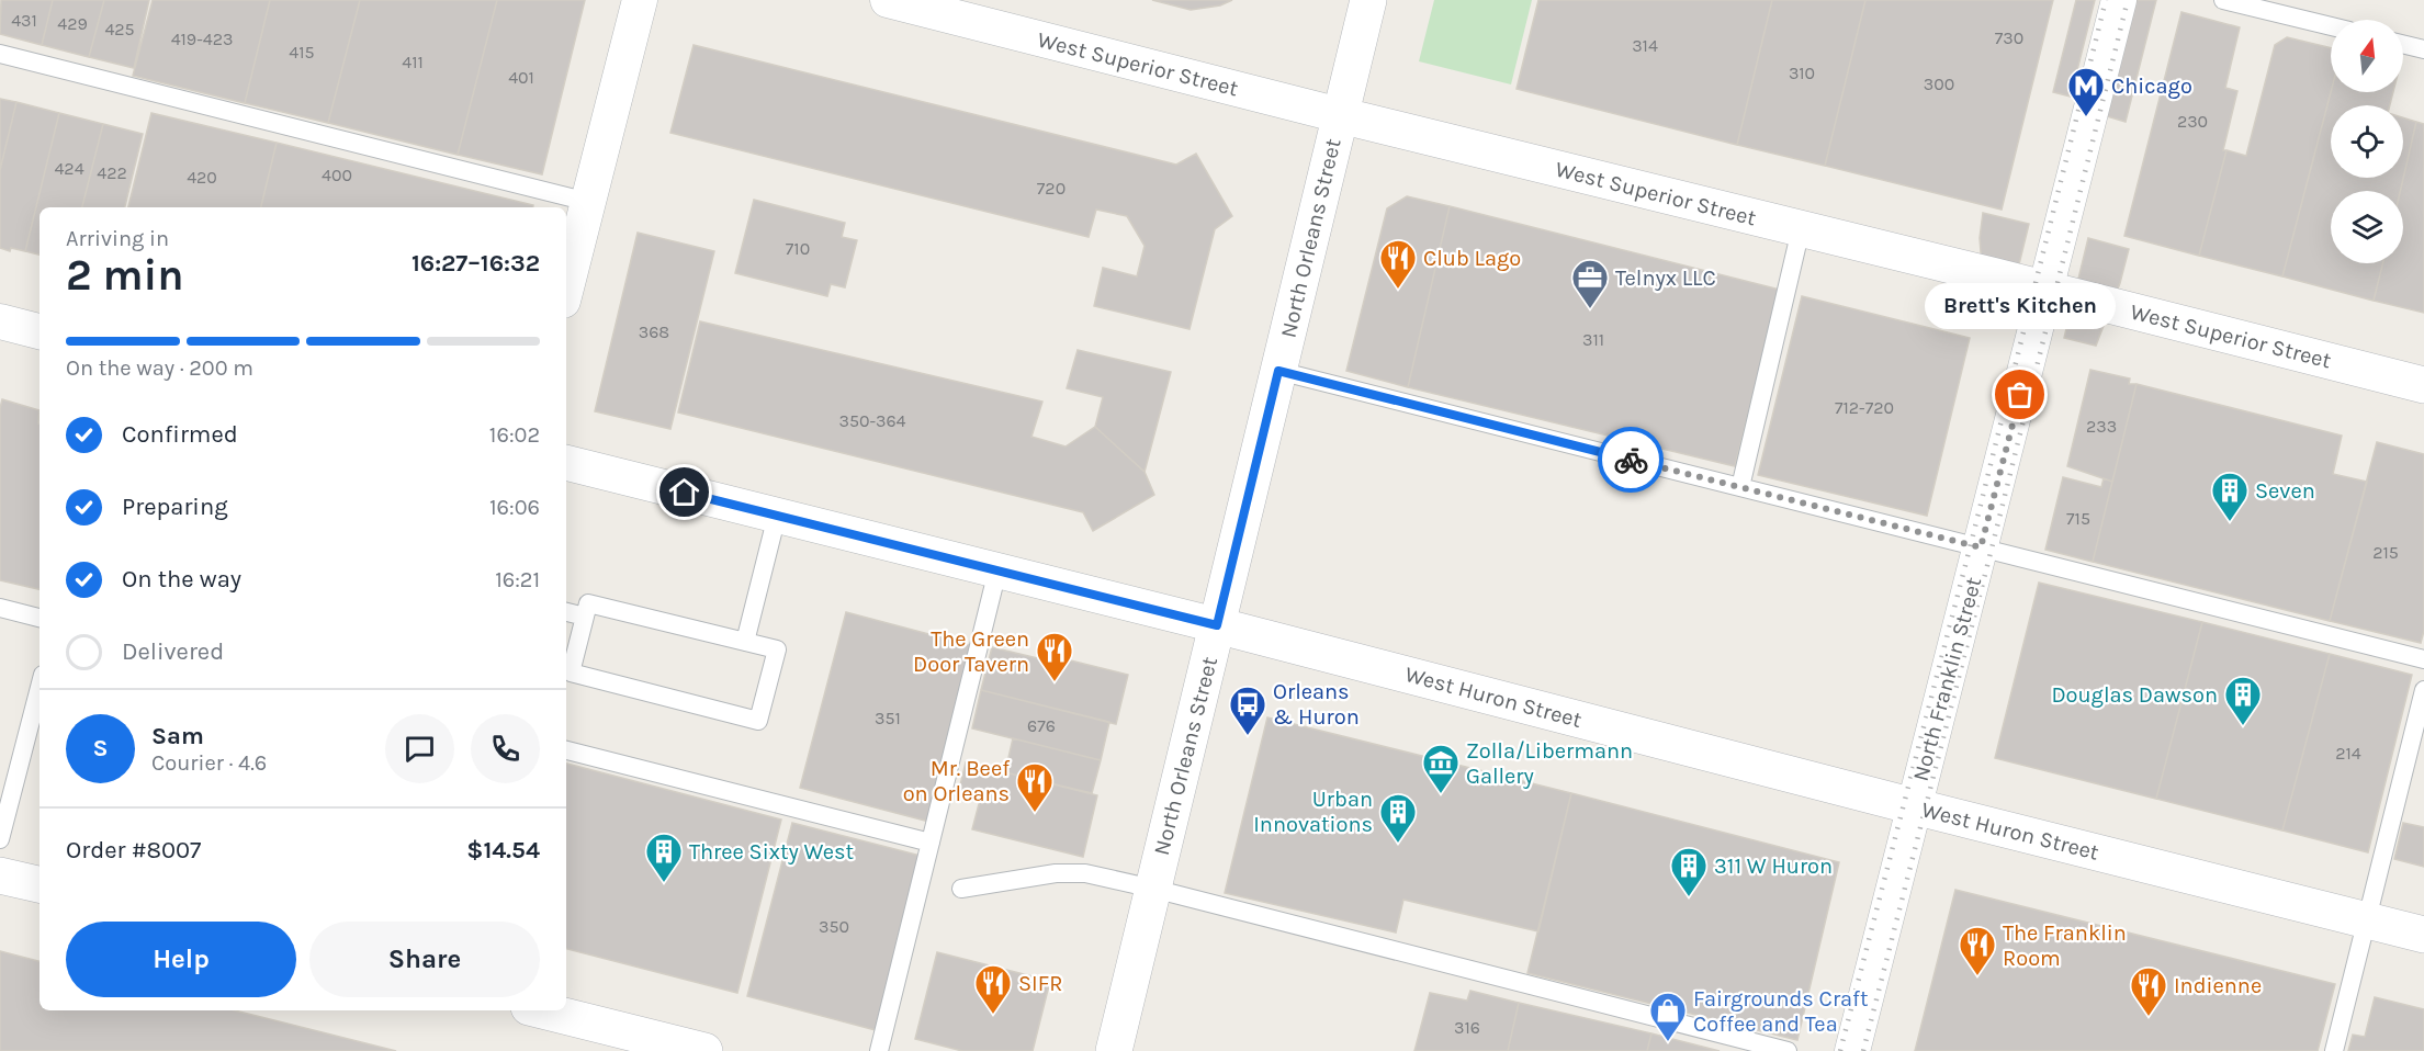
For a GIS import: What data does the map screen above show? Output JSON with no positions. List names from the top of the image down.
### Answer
{
  "streets": {
    "street": [
      "West Superior Street",
      "North Orleans Street",
      "North Franklin Street",
      "West Huron Street"
    ]
  },
  "crossings": [
    ["West Superior Street", "North Orleans Street"],
    ["West Superior Street", "North Franklin Street"],
    ["North Orleans Street", "West Huron Street"],
    ["North Franklin Street", "West Huron Street"]
  ],
  "places": {
    "metro station": ["Chicago"],
    "restaurant": [
      "Club Lago",
      "The Green Door Tavern",
      "Mr. Beef on Orleans",
      "The Franklin Room",
      "SIFR",
      "Indienne"
    ],
    "office": ["Telnyx LLC"],
    "other": ["Brett's Kitchen"],
    "building": [
      "Seven",
      "Douglas Dawson",
      "Urban Innovations",
      "Three Sixty West",
      "311 W Huron"
    ],
    "bus stop": ["Orleans & Huron"],
    "museum": ["Zolla/Libermann Gallery"],
    "shop": ["Fairgrounds Craft Coffee and Tea"]
  },
  "house_numbers": [
    "431",
    "429",
    "425",
    "730",
    "419-423",
    "314",
    "415",
    "411",
    "310",
    "401",
    "300",
    "230",
    "424",
    "422",
    "400",
    "420",
    "720",
    "710",
    "368",
    "311",
    "712-720",
    "350-364",
    "233",
    "715",
    "215",
    "351",
    "676",
    "214",
    "350",
    "316"
  ],
  "north": "top",
  "page": {
    "heading": ["2 min", "Arriving in", "16:27–16:32"],
    "panel": [
      "Sam",
      "Courier · 4.6",
      "Order #8007",
      "$14.54"
    ],
    "bubble": "Brett's Kitchen",
    "bar": "On the way · 200 m",
    "list": [
      ["Confirmed", "16:02"],
      ["Preparing", "16:06"],
      ["On the way", "16:21"],
      "Delivered"
    ],
    "round": "S",
    "buttons": ["Help", "Share"]
  }
}
